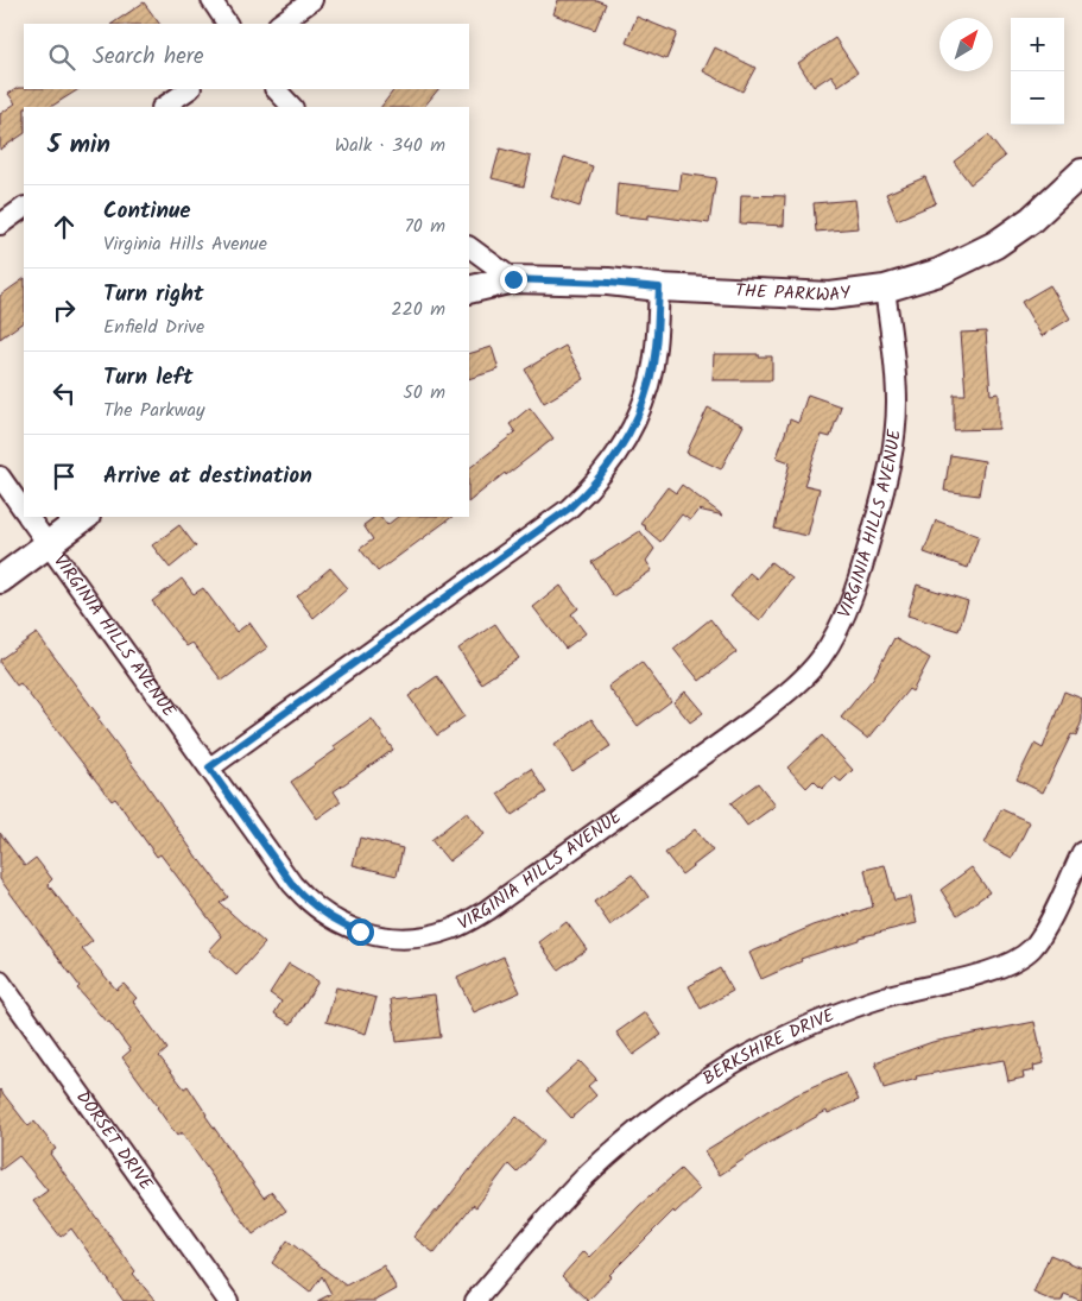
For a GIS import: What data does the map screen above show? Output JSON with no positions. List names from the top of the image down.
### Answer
{
  "streets": {
    "street": [
      "THE PARKWAY",
      "VIRGINIA HILLS AVENUE",
      "BERKSHIRE DRIVE",
      "DORSET DRIVE"
    ]
  },
  "crossings": [
    ["THE PARKWAY", "VIRGINIA HILLS AVENUE"]
  ],
  "north": "top right",
  "page": {
    "map_buttons": ["+", "−"],
    "search": "Search here",
    "heading": ["5 min", "Walk · 340 m"],
    "list": [
      ["Continue", "Virginia Hills Avenue", "70 m"],
      ["Turn right", "Enfield Drive", "220 m"],
      ["Turn left", "The Parkway", "50 m"],
      "Arrive at destination"
    ]
  }
}
